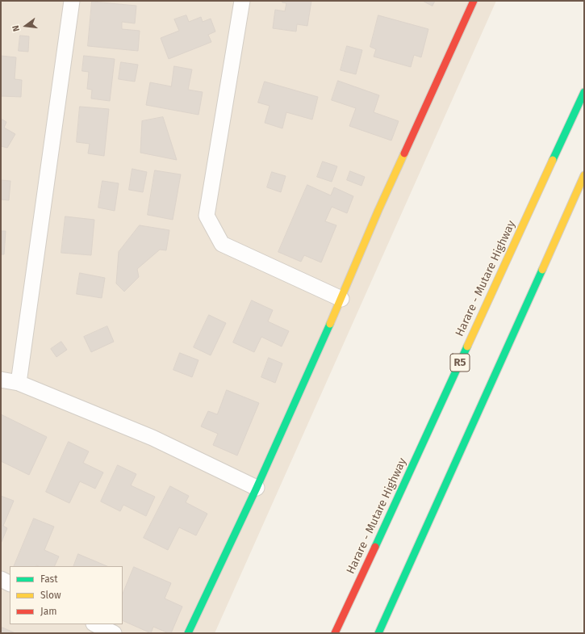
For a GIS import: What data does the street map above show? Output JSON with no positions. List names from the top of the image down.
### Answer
{
  "streets": {
    "main road": ["Harare - Mutare Highway", "R5"]
  },
  "legend": ["Fast", "Slow", "Jam"],
  "north": "left"
}
